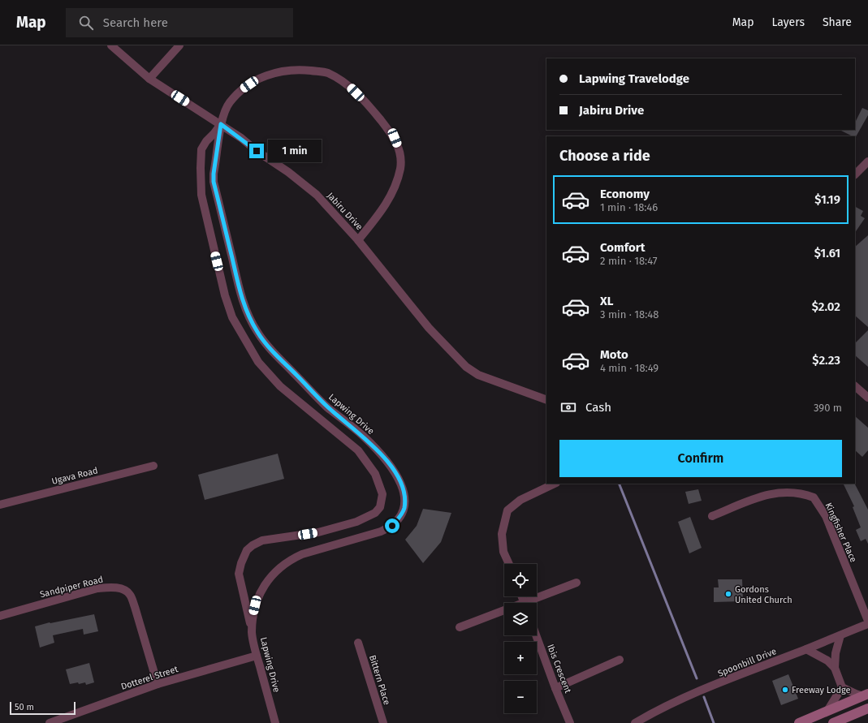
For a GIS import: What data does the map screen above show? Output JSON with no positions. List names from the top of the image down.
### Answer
{
  "streets": {
    "street": [
      "Jabiru Drive",
      "Lapwing Drive",
      "Ugava Road",
      "Kingfisher Place",
      "Sandpiper Road",
      "Spoonbill Drive",
      "Ibis Crescent",
      "Dotterel Street",
      "Bittern Place"
    ]
  },
  "crossings": [
    ["Jabiru Drive", "Lapwing Drive"],
    ["Lapwing Drive", "Dotterel Street"],
    ["Sandpiper Road", "Dotterel Street"]
  ],
  "places": ["Gordons United Church", "Freeway Lodge"],
  "scale_bar": "50 m",
  "page": {
    "header": "Map",
    "search": "Search here",
    "nav": ["Map", "Layers", "Share"],
    "banner": ["Lapwing Travelodge", "Jabiru Drive"],
    "heading": "Choose a ride",
    "bubble": "1 min",
    "list": [
      {
        "name": "Economy",
        "note": "1 min · 18:46",
        "value": "$1.19"
      },
      {
        "name": "Comfort",
        "note": "2 min · 18:47",
        "value": "$1.61"
      },
      {
        "name": "XL",
        "note": "3 min · 18:48",
        "value": "$2.02"
      },
      {
        "name": "Moto",
        "note": "4 min · 18:49",
        "value": "$2.23"
      }
    ],
    "pay": ["Cash", "390 m"],
    "buttons": "Confirm",
    "map_buttons": ["+", "−"],
    "scale": "50 m"
  }
}
